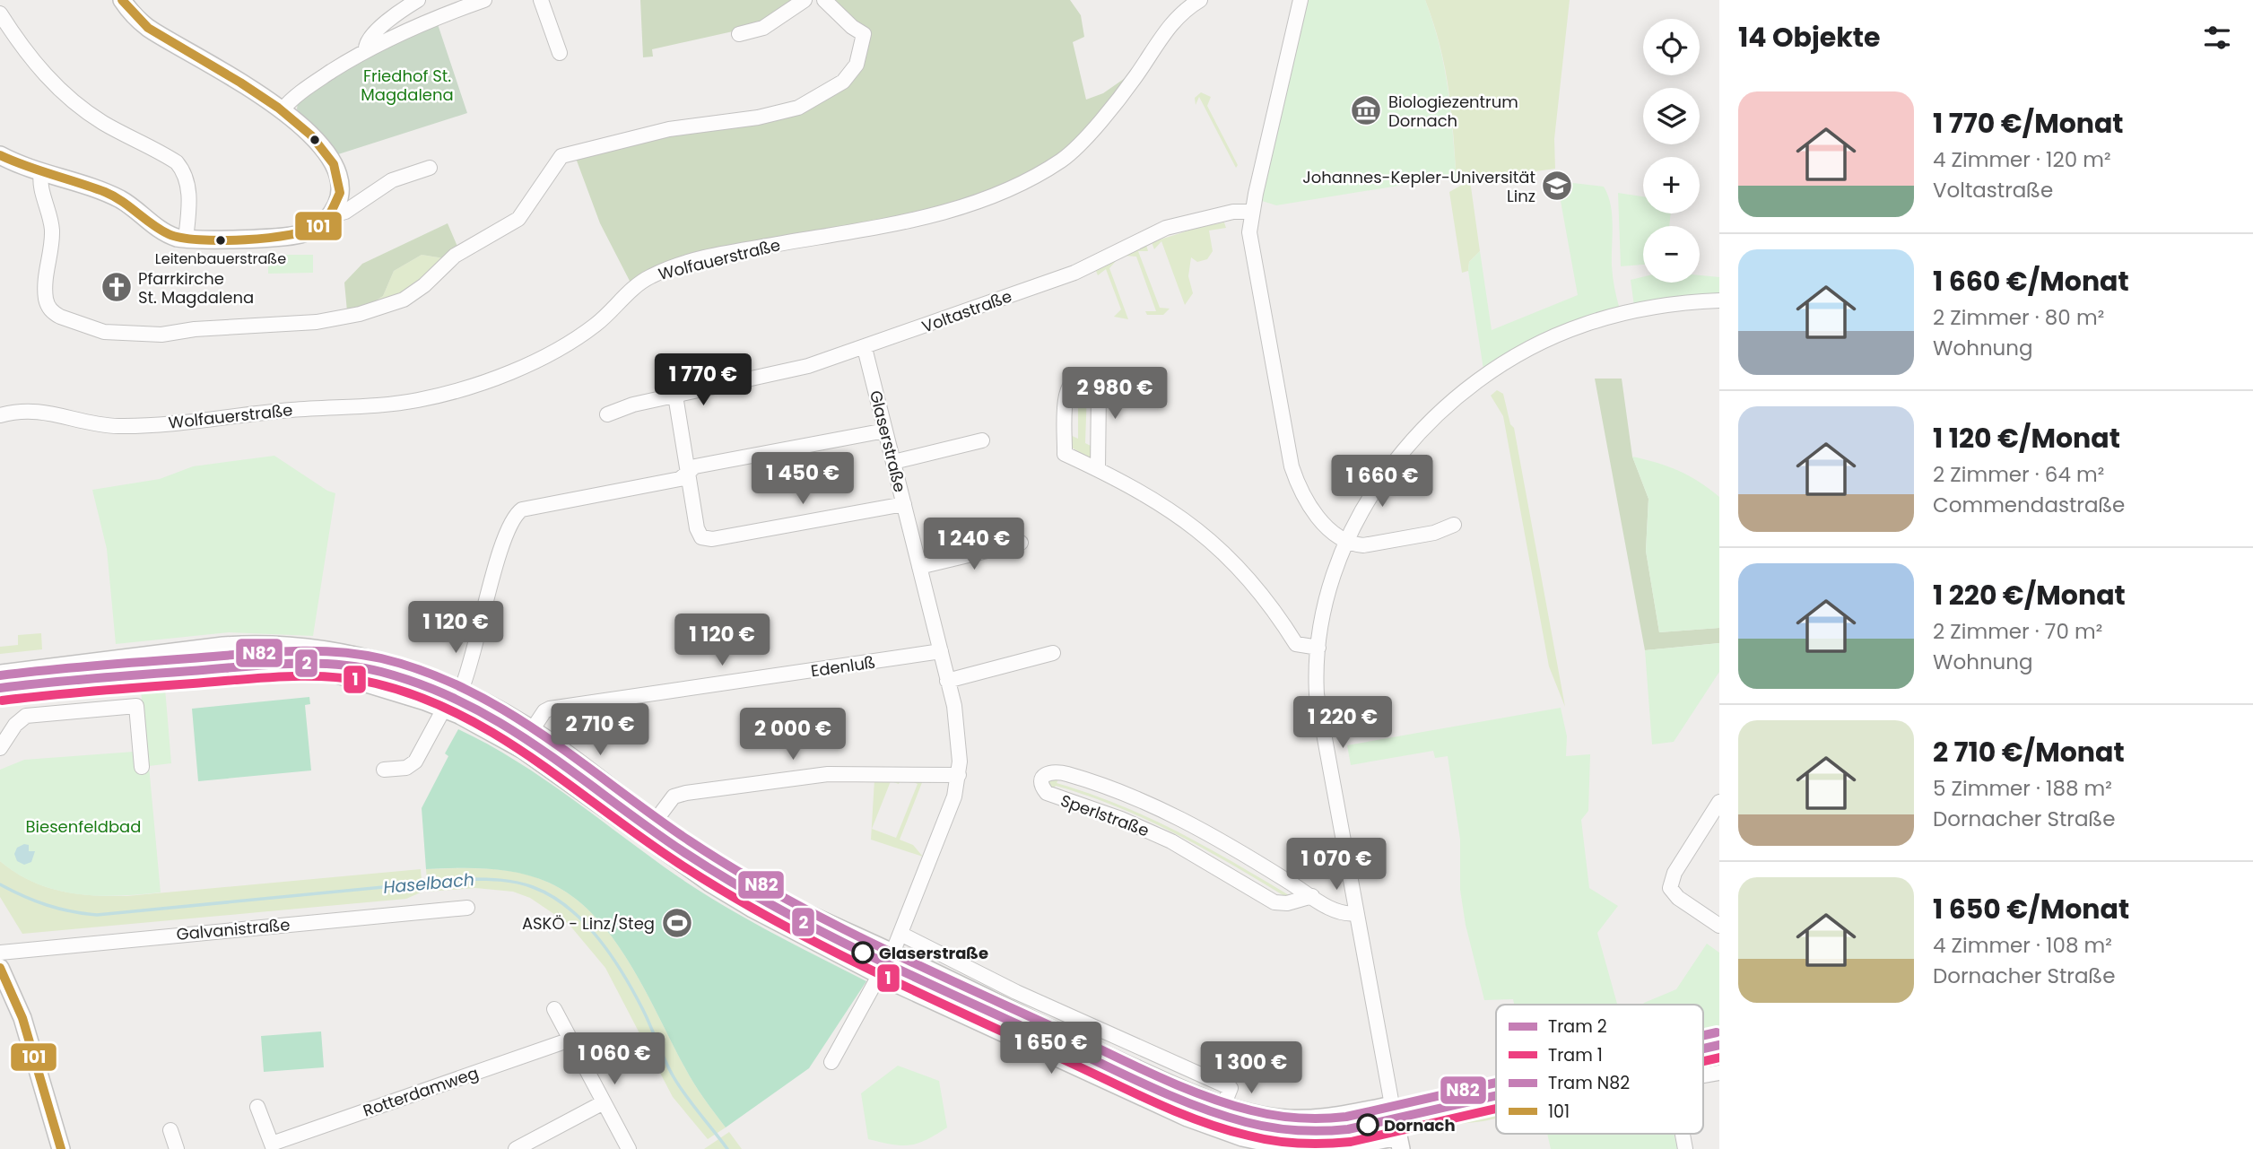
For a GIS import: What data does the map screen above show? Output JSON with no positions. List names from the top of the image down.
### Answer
{
  "streets": {
    "street": [
      "Wolfauerstraße",
      "Voltastraße",
      "Glaserstraße",
      "Edenluß",
      "Sperlstraße",
      "Galvanistraße",
      "Rotterdamweg"
    ]
  },
  "crossings": [
    ["Voltastraße", "Glaserstraße"],
    ["Glaserstraße", "Edenluß"]
  ],
  "water": ["Haselbach"],
  "parks": ["Friedhof St. Magdalena", "Biesenfeldbad"],
  "places": {
    "museum": ["Biologiezentrum Dornach"],
    "school or university": ["Johannes-Kepler-Universität Linz"],
    "other": ["Leitenbauerstraße", "Glaserstraße", "Dornach"],
    "church": ["Pfarrkirche St. Magdalena"],
    "sports": ["ASKÖ - Linz/Steg"]
  },
  "lines": [
    "transit line 101",
    "tram line N82",
    "tram line 2",
    "tram line 1"
  ],
  "legend": [
    "Tram 2",
    "Tram 1",
    "Tram N82",
    "101"
  ],
  "page": {
    "heading": "14 Objekte",
    "map_buttons": ["+", "−"],
    "list": [
      {
        "name": "1 770 €/Monat",
        "note": "4 Zimmer · 120 m² · Voltastraße"
      },
      {
        "name": "1 660 €/Monat",
        "note": "2 Zimmer · 80 m² · Wohnung"
      },
      {
        "name": "1 120 €/Monat",
        "note": "2 Zimmer · 64 m² · Commendastraße"
      },
      {
        "name": "1 220 €/Monat",
        "note": "2 Zimmer · 70 m² · Wohnung"
      },
      {
        "name": "2 710 €/Monat",
        "note": "5 Zimmer · 188 m² · Dornacher Straße"
      },
      {
        "name": "1 650 €/Monat",
        "note": "4 Zimmer · 108 m² · Dornacher Straße"
      }
    ],
    "price": [
      "1 770 €",
      "2 980 €",
      "1 450 €",
      "1 660 €",
      "1 240 €",
      "1 120 €",
      "1 120 €",
      "1 220 €",
      "2 710 €",
      "2 000 €",
      "1 070 €",
      "1 650 €",
      "1 060 €",
      "1 300 €"
    ]
  }
}
